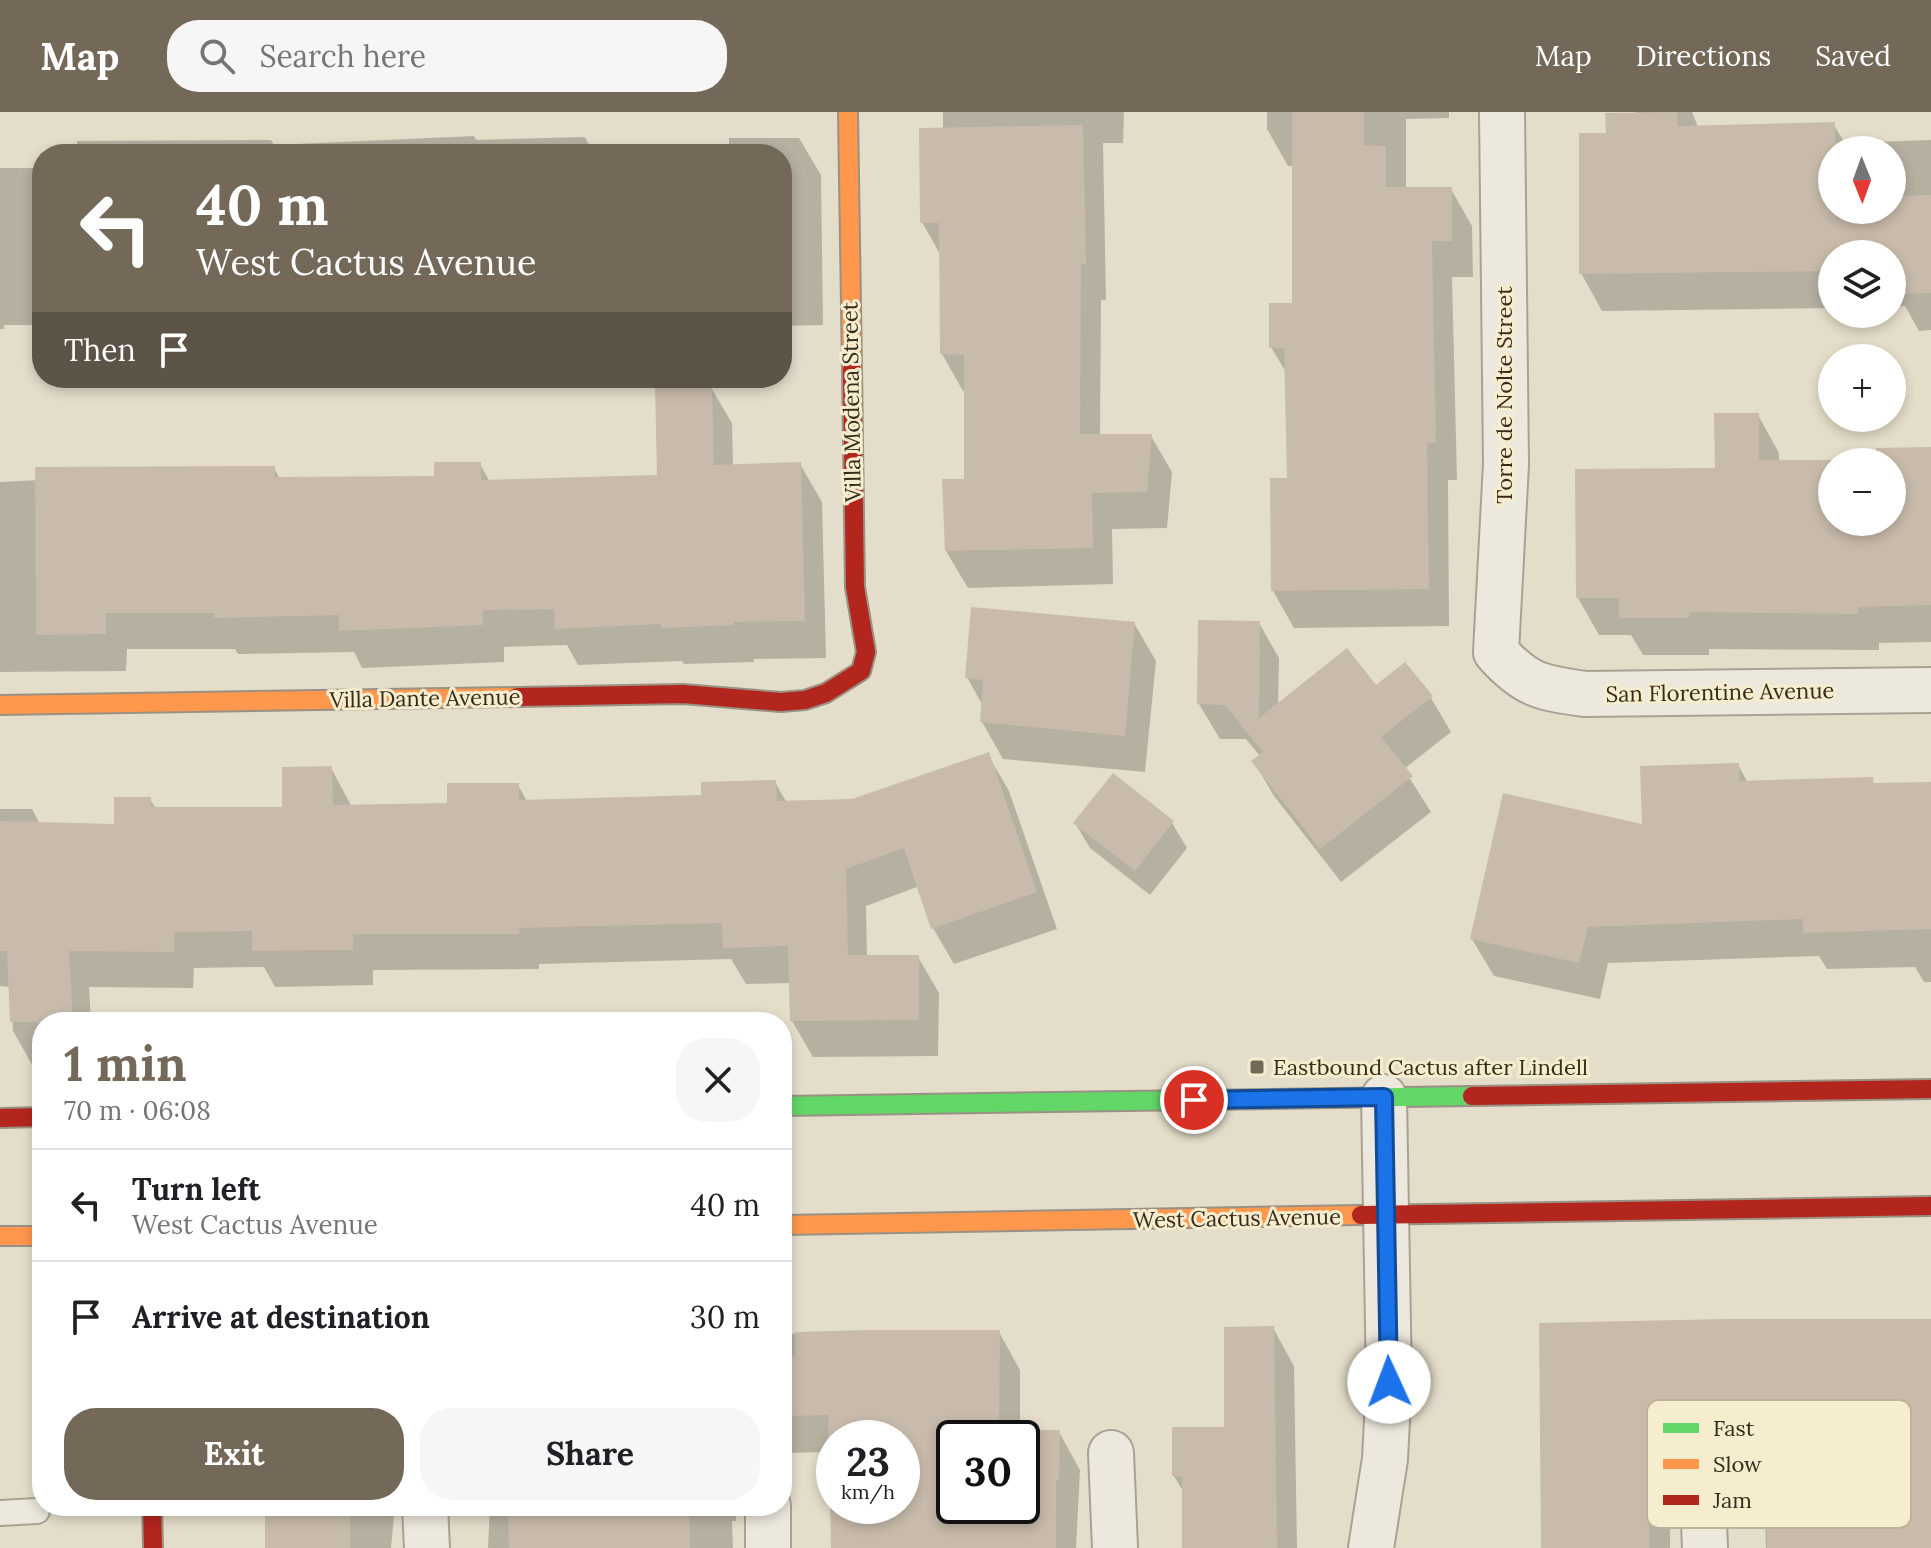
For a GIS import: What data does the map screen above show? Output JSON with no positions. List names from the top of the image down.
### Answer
{
  "streets": {
    "main road": ["Villa Modena Street", "Villa Dante Avenue", "West Cactus Avenue"],
    "street": ["Torre de Nolte Street", "San Florentine Avenue"]
  },
  "crossings": [
    ["Torre de Nolte Street", "San Florentine Avenue"],
    ["Villa Modena Street", "Villa Dante Avenue"]
  ],
  "places": {
    "transit": ["Eastbound Cactus after Lindell"]
  },
  "legend": ["Fast", "Slow", "Jam"],
  "north": "bottom",
  "page": {
    "header": "Map",
    "search": "Search here",
    "nav": ["Map", "Directions", "Saved"],
    "map_buttons": ["+", "−"],
    "turn": ["40 m", "West Cactus Avenue"],
    "then": "Then",
    "heading": ["1 min", "70 m · 06:08"],
    "list": [
      {
        "name": "Turn left",
        "note": "West Cactus Avenue",
        "value": "40 m"
      },
      {
        "name": "Arrive at destination",
        "value": "30 m"
      }
    ],
    "buttons": ["Exit", "Share"],
    "speed": "23 km/h",
    "limit": "30"
  }
}
